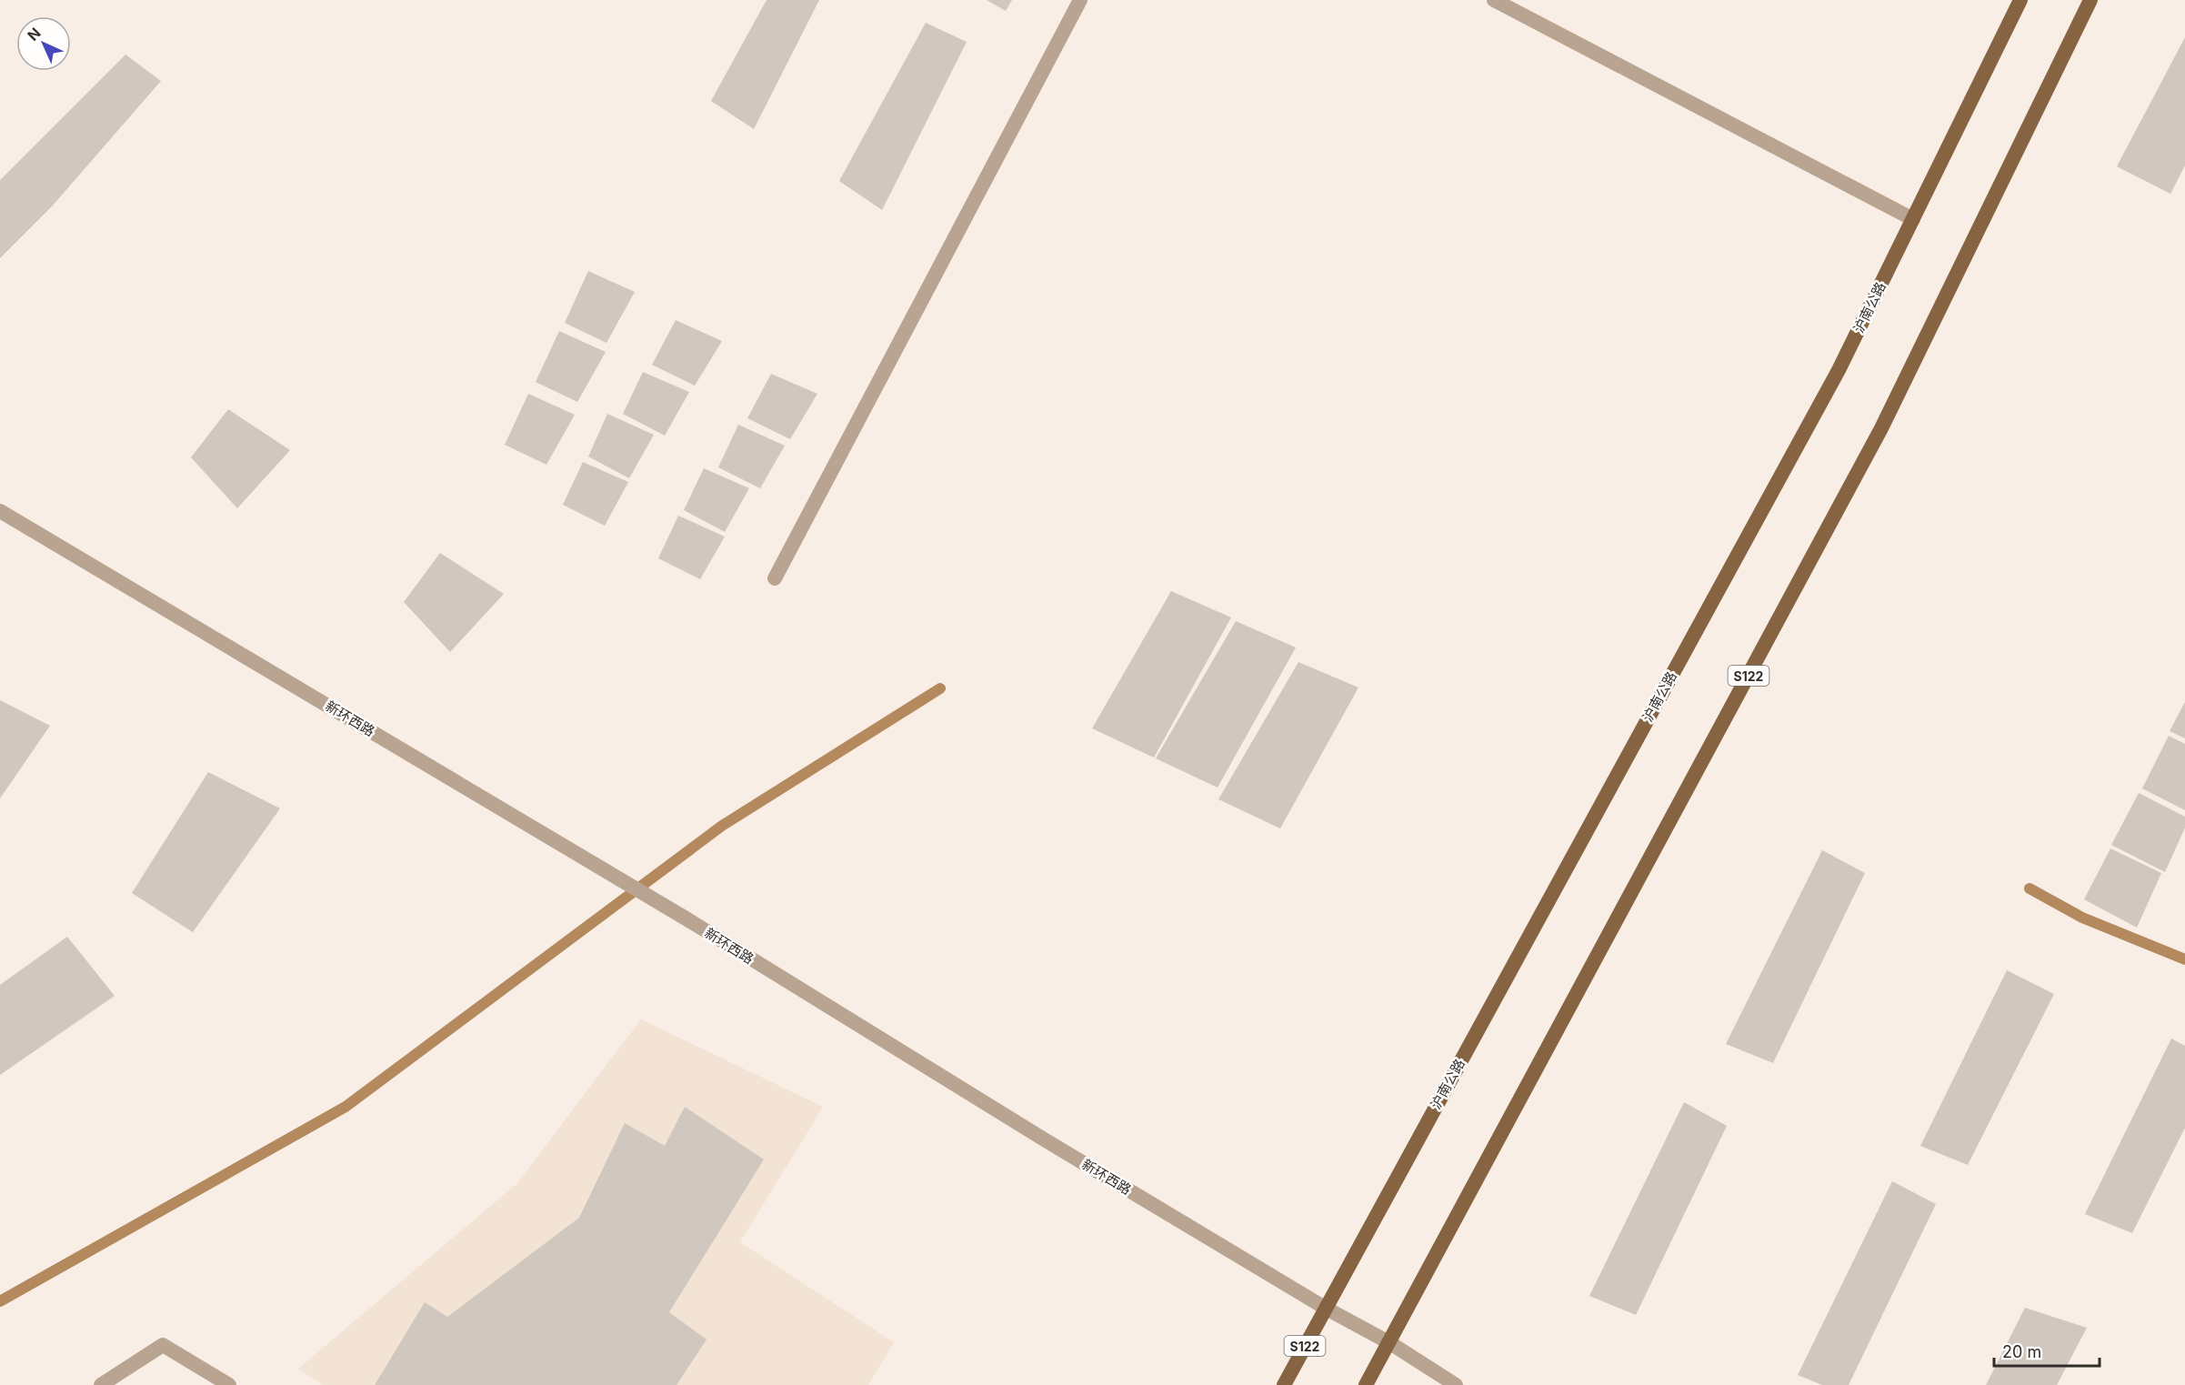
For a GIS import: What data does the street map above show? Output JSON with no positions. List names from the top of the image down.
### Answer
{
  "streets": {
    "main road": ["沪南公路", "S122"],
    "street": ["新环西路"]
  },
  "crossings": [
    ["沪南公路", "新环西路"],
    ["S122", "新环西路"]
  ],
  "scale_bar": "20 m",
  "north": "top left"
}
